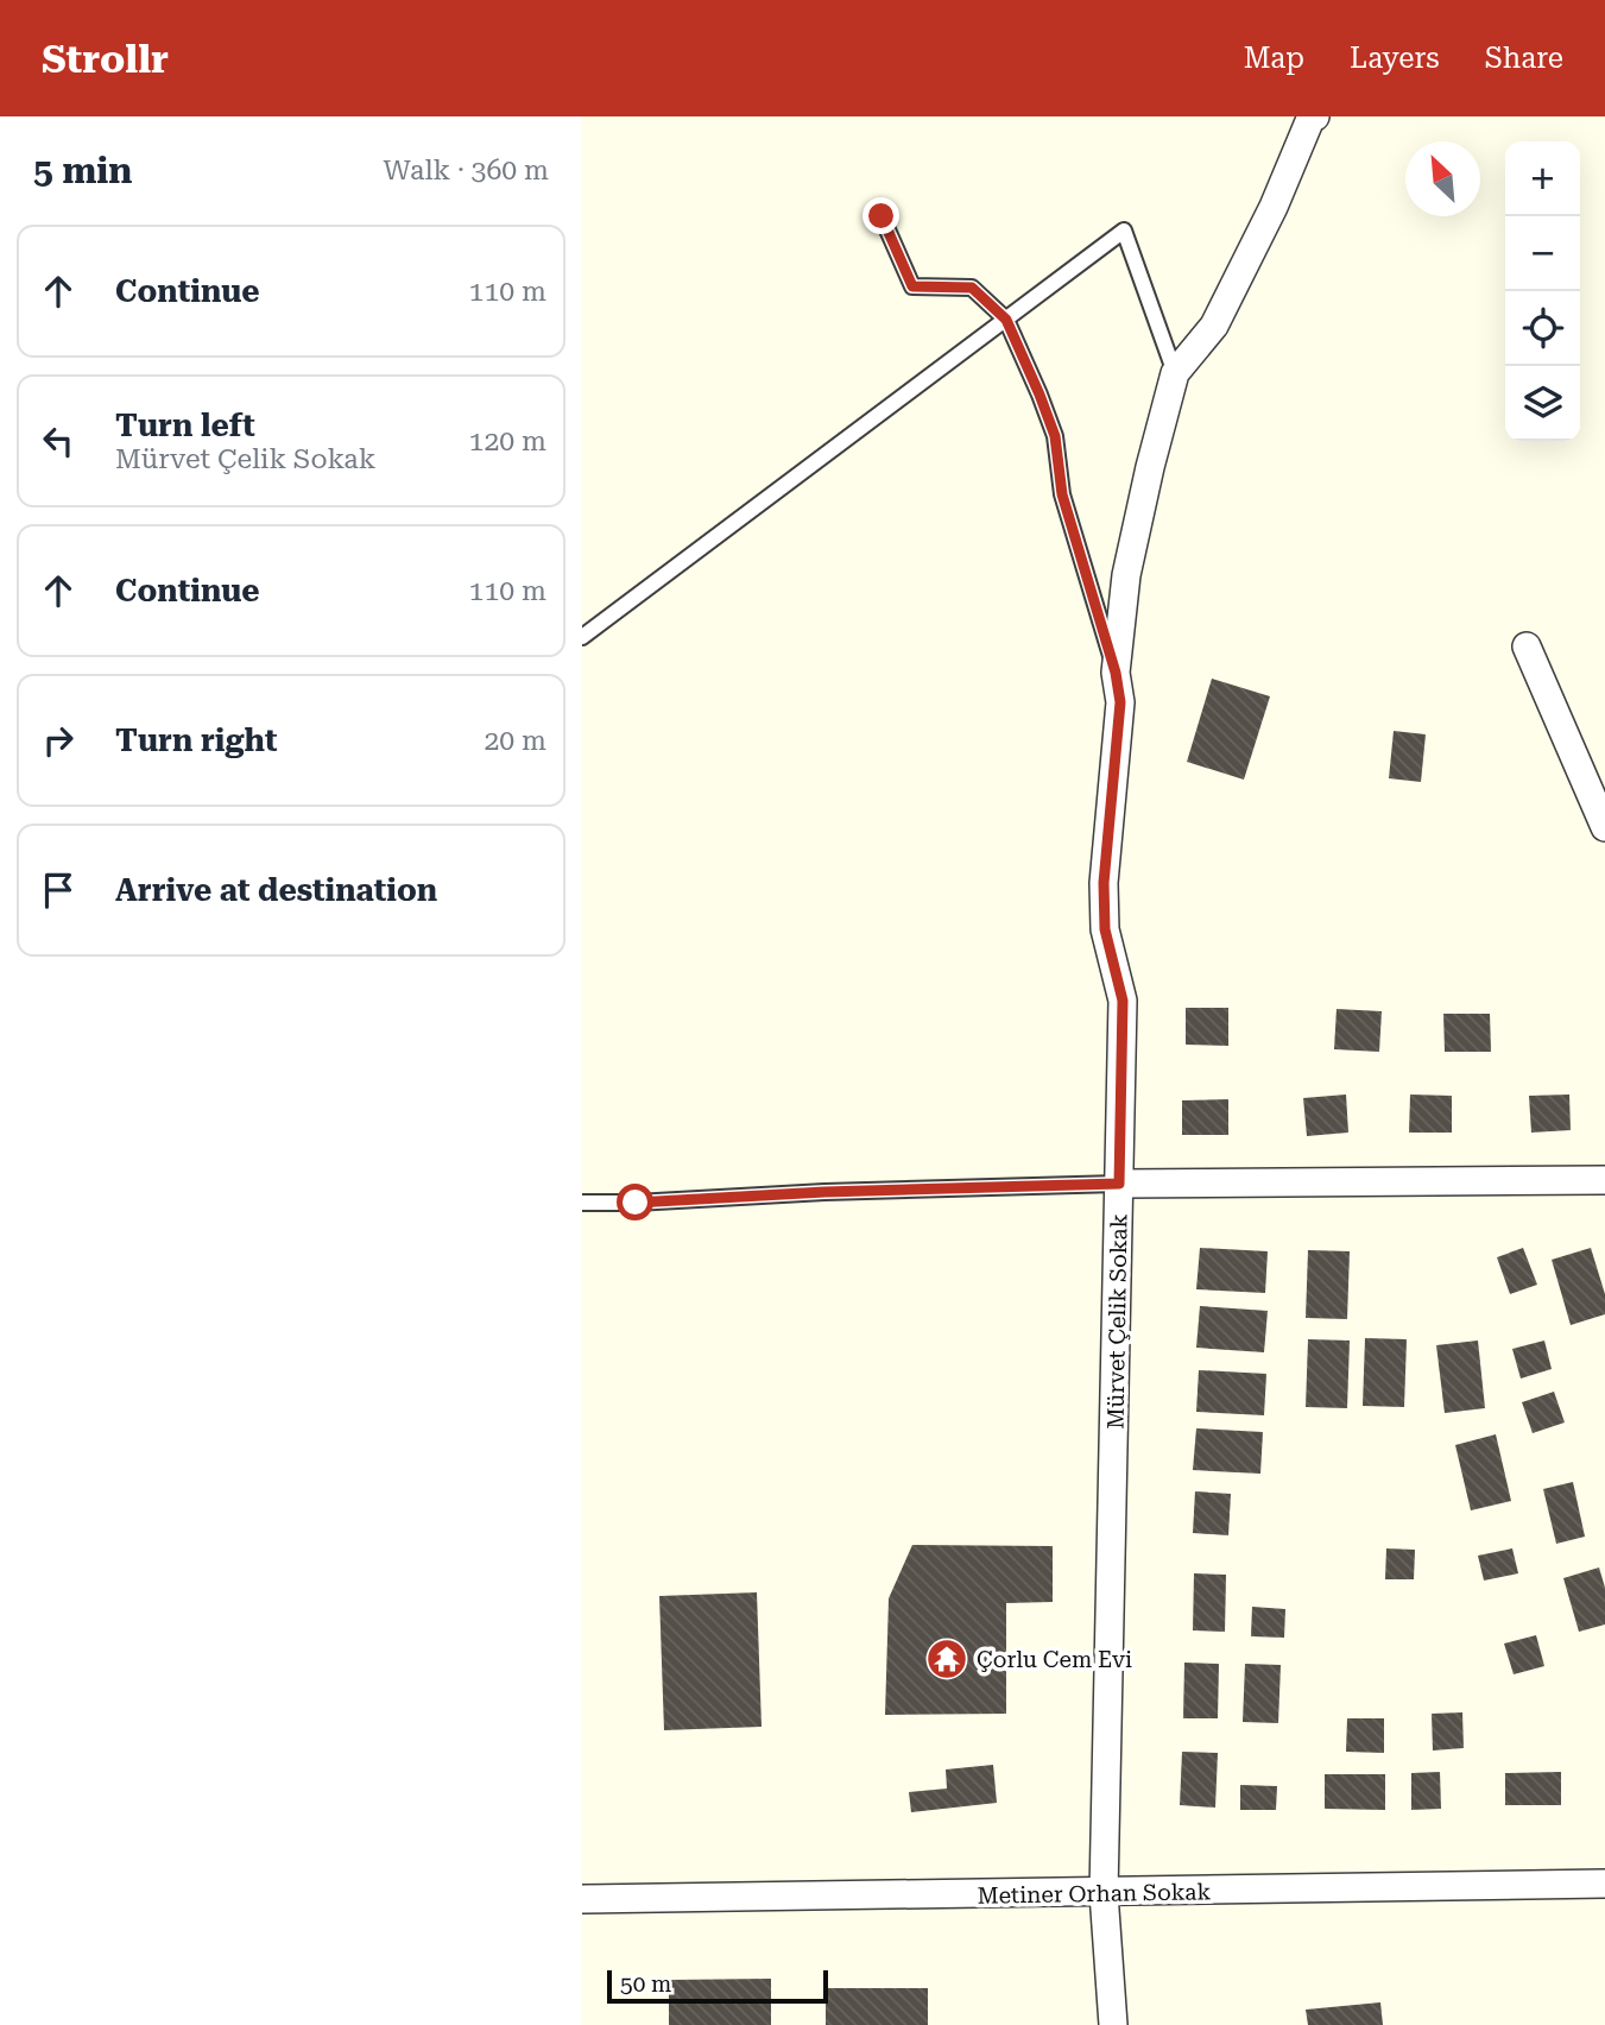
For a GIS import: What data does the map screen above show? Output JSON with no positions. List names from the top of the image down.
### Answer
{
  "streets": {
    "street": ["Mürvet Çelik Sokak", "Metiner Orhan Sokak"]
  },
  "crossings": [
    ["Mürvet Çelik Sokak", "Metiner Orhan Sokak"]
  ],
  "places": {
    "temple": ["Çorlu Cem Evi"]
  },
  "scale_bar": "50 m",
  "north": "top left",
  "page": {
    "header": "Strollr",
    "nav": ["Map", "Layers", "Share"],
    "heading": ["5 min", "Walk · 360 m"],
    "map_buttons": ["+", "−"],
    "list": [
      ["Continue", "110 m"],
      ["Turn left", "Mürvet Çelik Sokak", "120 m"],
      ["Continue", "110 m"],
      ["Turn right", "20 m"],
      "Arrive at destination"
    ],
    "scale": "50 m"
  }
}
